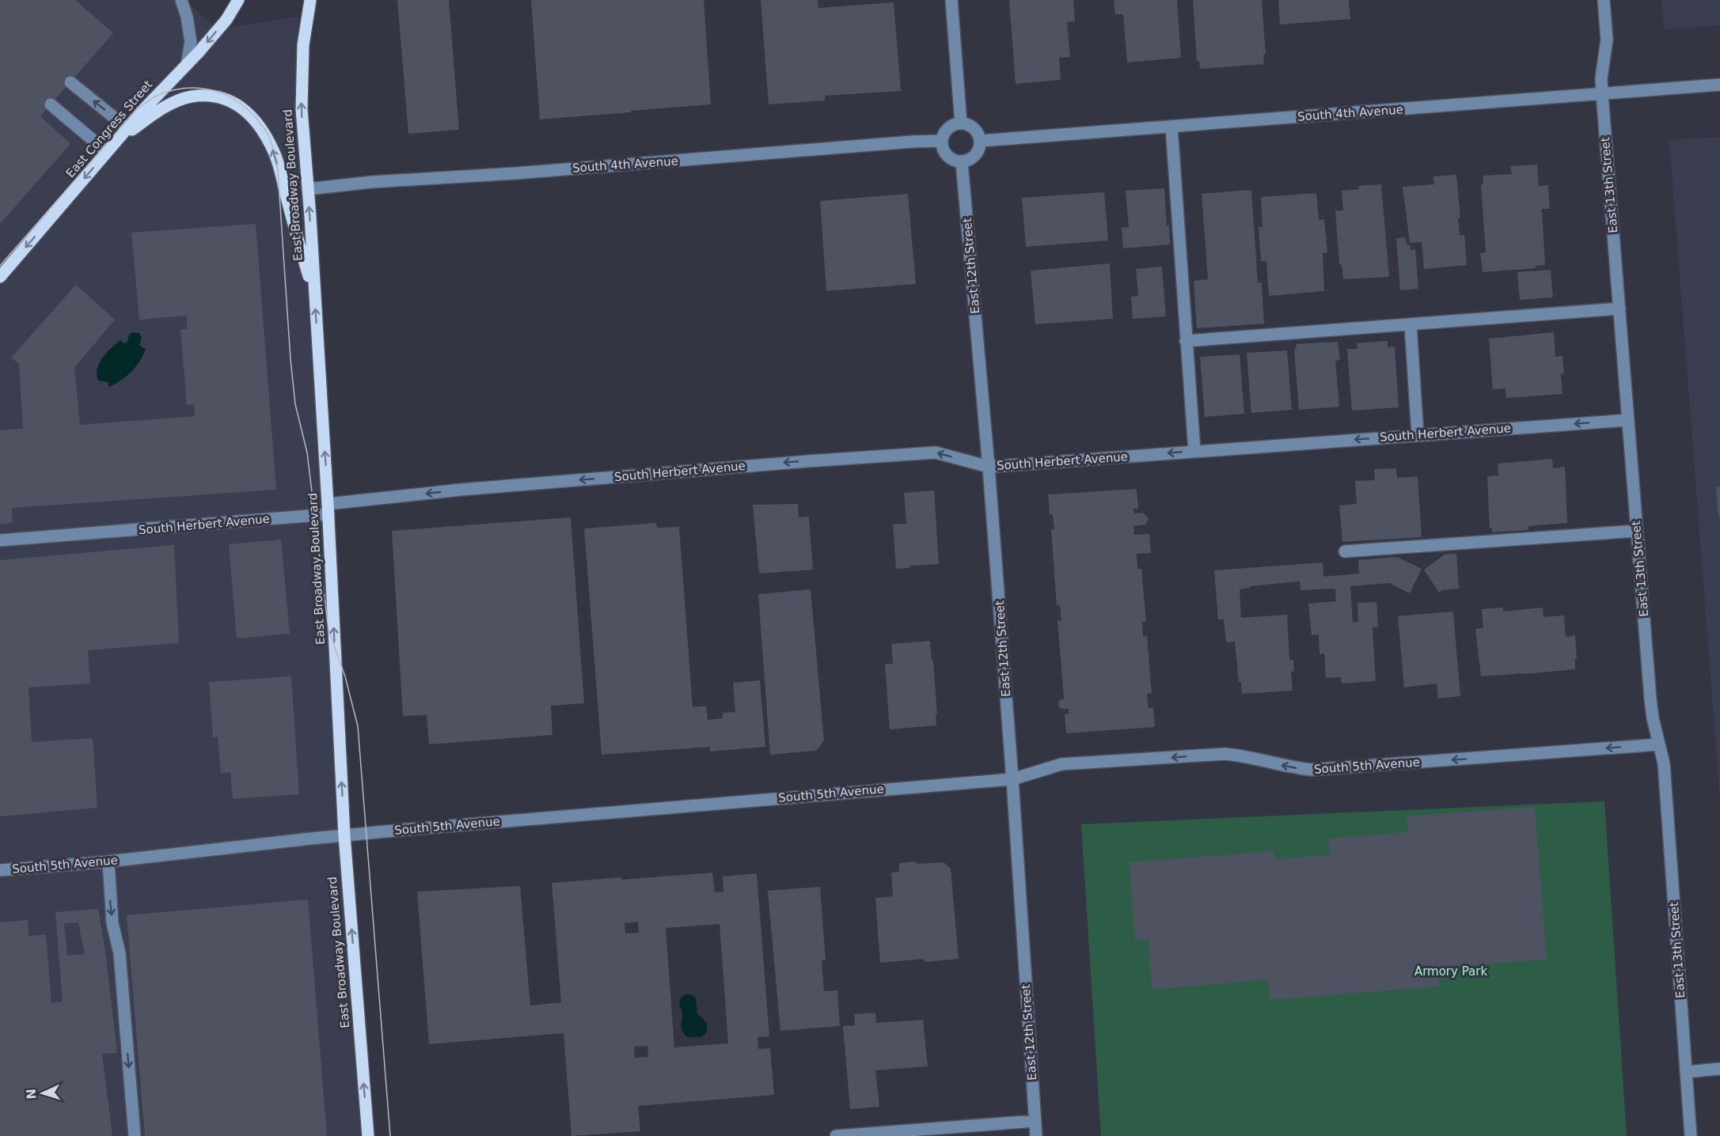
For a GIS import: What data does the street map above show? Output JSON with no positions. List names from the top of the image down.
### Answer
{
  "streets": {
    "main road": ["East Congress Street", "East Broadway Boulevard"],
    "street": [
      "South 4th Avenue",
      "East 13th Street",
      "East 12th Street",
      "South Herbert Avenue",
      "South 5th Avenue"
    ]
  },
  "crossings": [
    ["South 4th Avenue", "East Broadway Boulevard"],
    ["South 4th Avenue", "East 13th Street"],
    ["South 4th Avenue", "East 12th Street"],
    ["East Broadway Boulevard", "South Herbert Avenue"],
    ["East Broadway Boulevard", "South 5th Avenue"],
    ["East 13th Street", "South Herbert Avenue"],
    ["East 13th Street", "South 5th Avenue"],
    ["East 12th Street", "South Herbert Avenue"],
    ["East 12th Street", "South 5th Avenue"]
  ],
  "one_way": [
    "East Congress Street",
    "East Broadway Boulevard",
    "South Herbert Avenue",
    "South 5th Avenue"
  ],
  "parks": ["Armory Park"],
  "north": "left"
}
